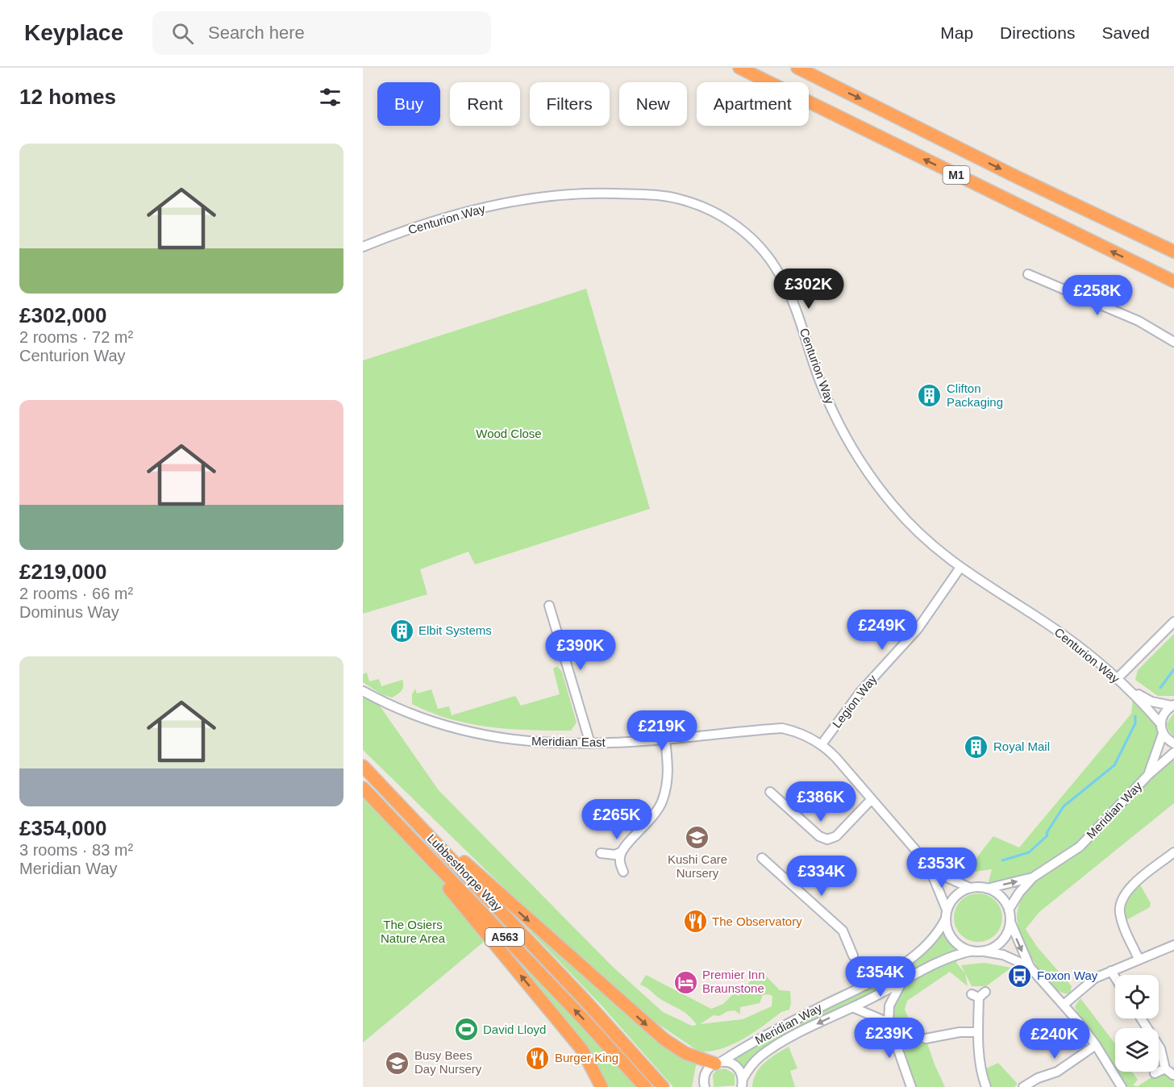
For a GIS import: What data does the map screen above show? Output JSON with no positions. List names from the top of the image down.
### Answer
{
  "streets": {
    "highway": ["M1", "Lubbesthorpe Way", "A563"],
    "street": [
      "Centurion Way",
      "Legion Way",
      "Meridian East",
      "Meridian Way"
    ]
  },
  "crossings": [
    ["Centurion Way", "Legion Way"],
    ["Legion Way", "Meridian East"],
    ["Meridian East", "Meridian Way"]
  ],
  "parks": ["Wood Close", "The Osiers Nature Area"],
  "places": {
    "building": ["Clifton Packaging", "Elbit Systems", "Royal Mail"],
    "school or university": ["Kushi Care Nursery", "Busy Bees Day Nursery"],
    "restaurant": ["The Observatory", "Burger King"],
    "bus stop": ["Foxon Way"],
    "hotel": ["Premier Inn Braunstone"],
    "sports": ["David Lloyd"]
  },
  "page": {
    "header": "Keyplace",
    "search": "Search here",
    "nav": ["Map", "Directions", "Saved"],
    "heading": "12 homes",
    "chip": [
      "Buy",
      "Rent",
      "Filters",
      "New",
      "Apartment"
    ],
    "list": [
      {
        "name": "£302,000",
        "note": "2 rooms · 72 m² · Centurion Way"
      },
      {
        "name": "£219,000",
        "note": "2 rooms · 66 m² · Dominus Way"
      },
      {
        "name": "£354,000",
        "note": "3 rooms · 83 m² · Meridian Way"
      }
    ],
    "price": [
      "£302K",
      "£258K",
      "£249K",
      "£390K",
      "£219K",
      "£386K",
      "£265K",
      "£353K",
      "£334K",
      "£354K",
      "£239K",
      "£240K"
    ]
  }
}
